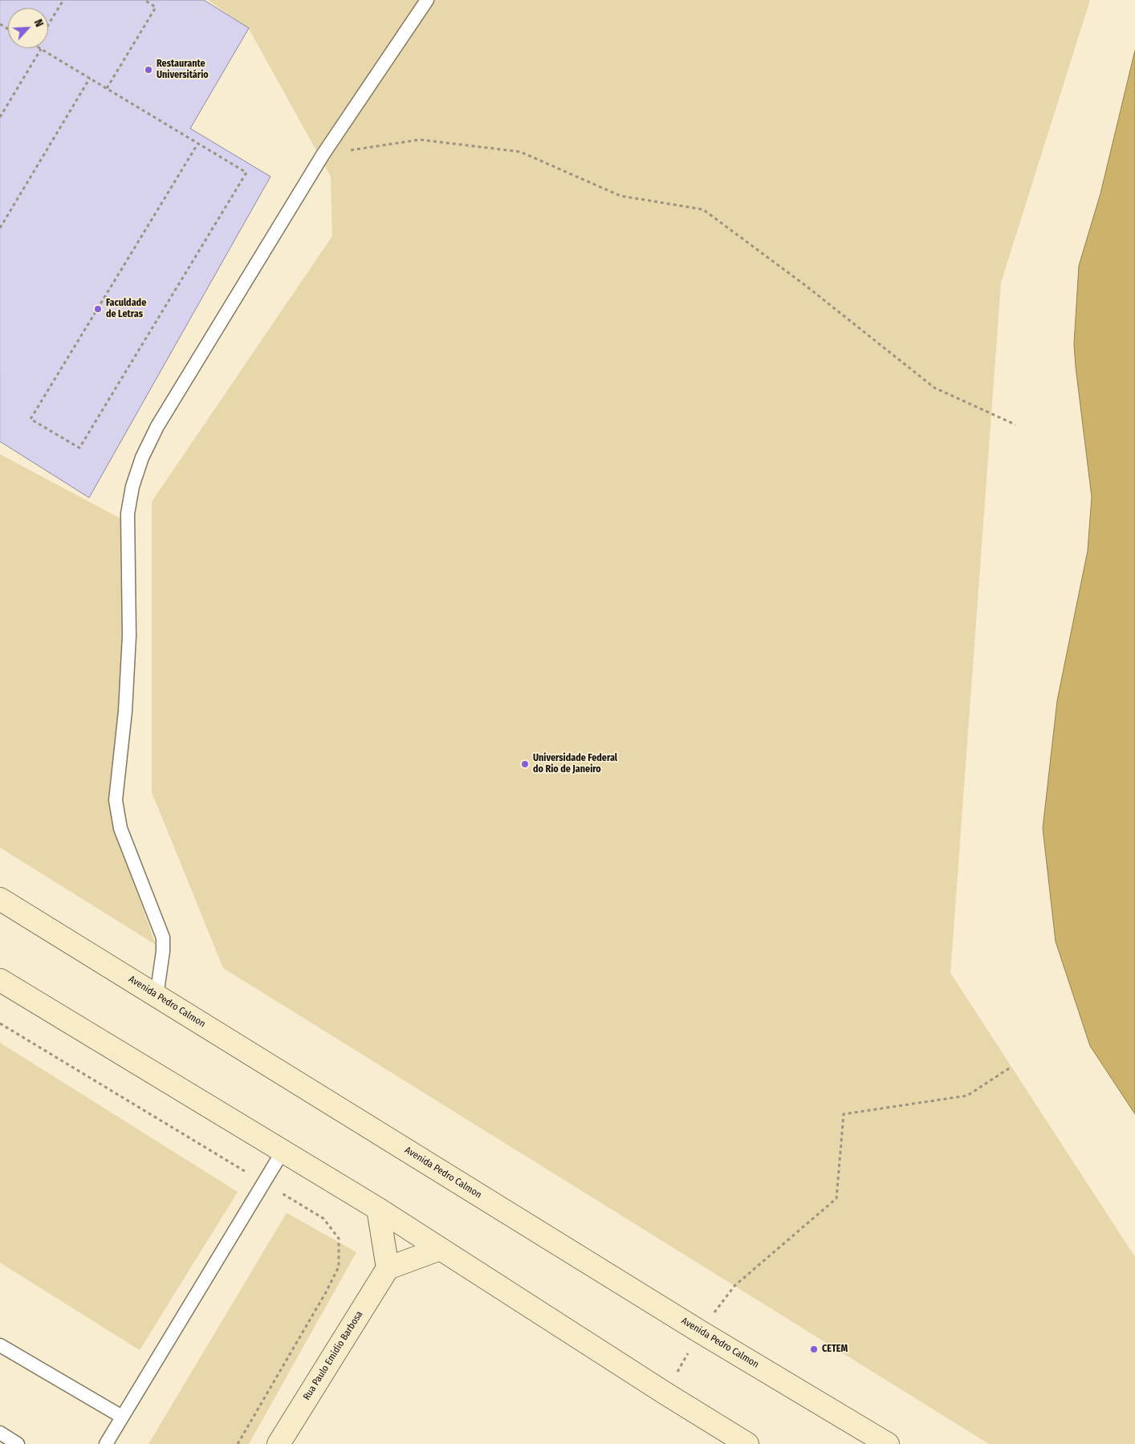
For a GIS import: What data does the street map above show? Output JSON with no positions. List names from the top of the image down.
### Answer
{
  "streets": {
    "street": ["Avenida Pedro Calmon", "Rua Paulo Emídio Barbosa"]
  },
  "places": [
    "Restaurante Universitário",
    "Faculdade de Letras",
    "Universidade Federal do Rio de Janeiro",
    "CETEM"
  ],
  "north": "top right"
}
